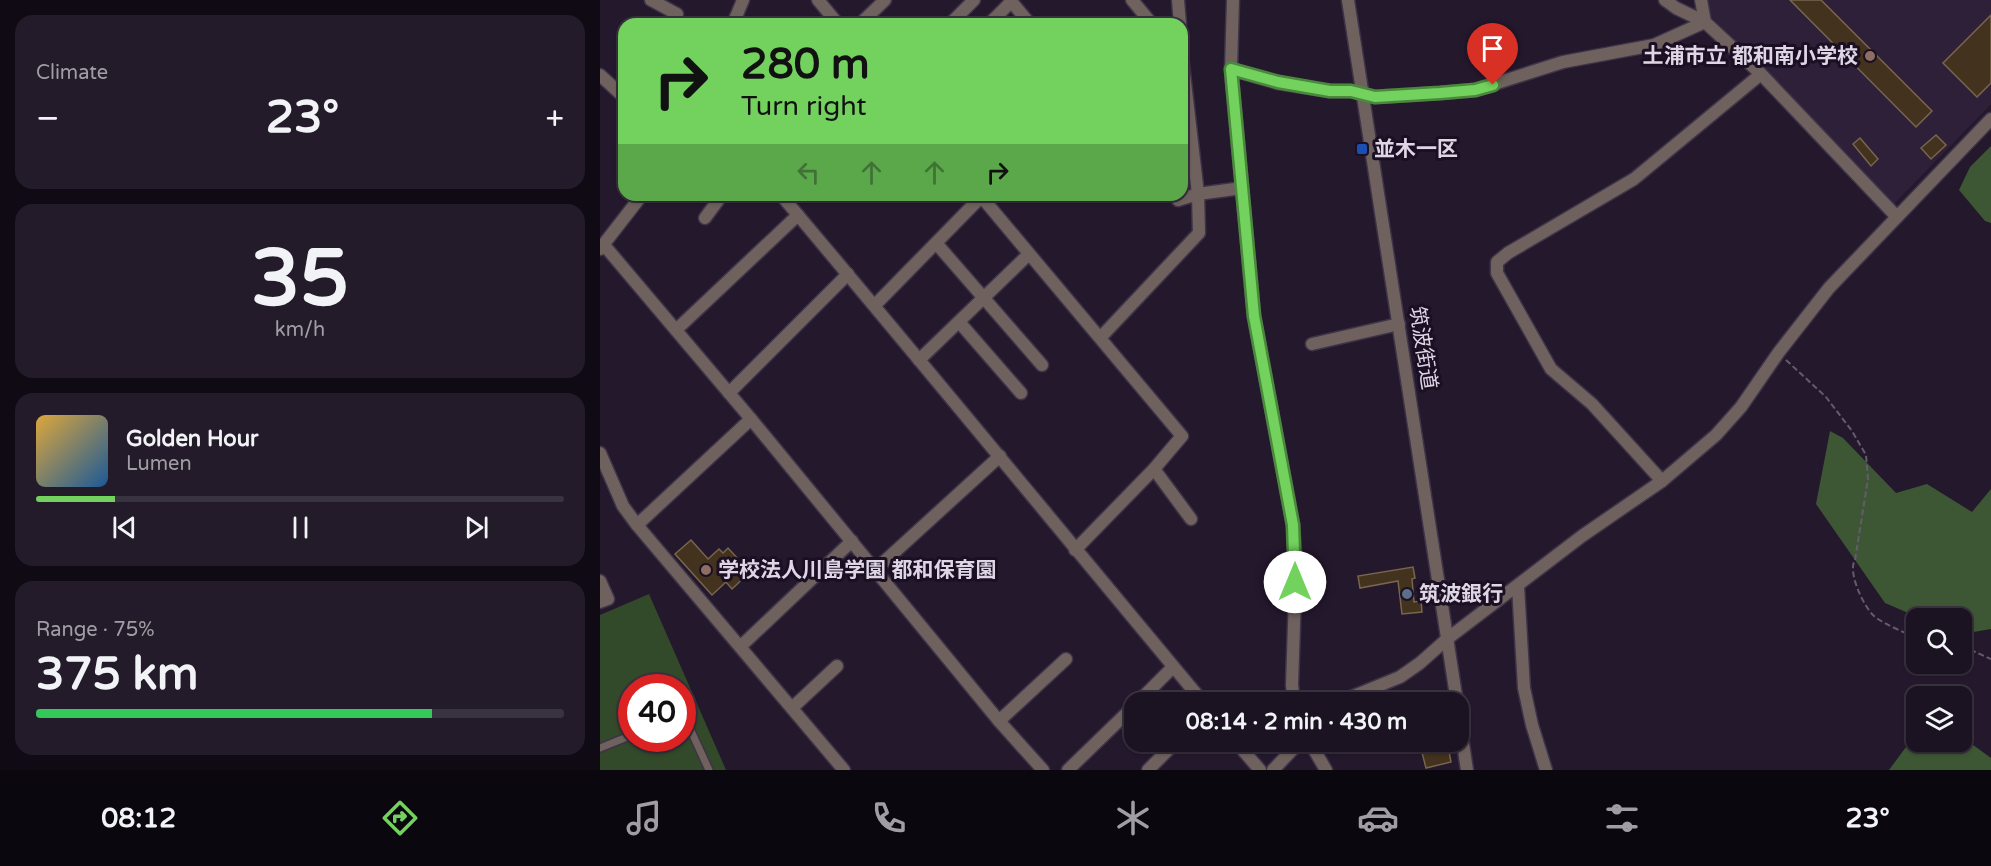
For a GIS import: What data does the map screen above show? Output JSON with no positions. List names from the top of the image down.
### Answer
{
  "streets": {
    "street": ["筑波街道"]
  },
  "places": {
    "other": ["土浦市立 都和南小学校", "学校法人川島学園 都和保育園", "筑波銀行"],
    "transit": ["並木一区"]
  },
  "page": {
    "tile": [
      "Climate",
      ["35", "km/h"],
      ["Range · 75%", "375 km"]
    ],
    "turn": ["280 m", "Turn right"],
    "heat": ["−", "23°", "+"],
    "song": ["Golden Hour", "Lumen"],
    "limit": "40",
    "trip": "08:14 · 2 min · 430 m",
    "tabs": ["08:12", "23°"]
  }
}
